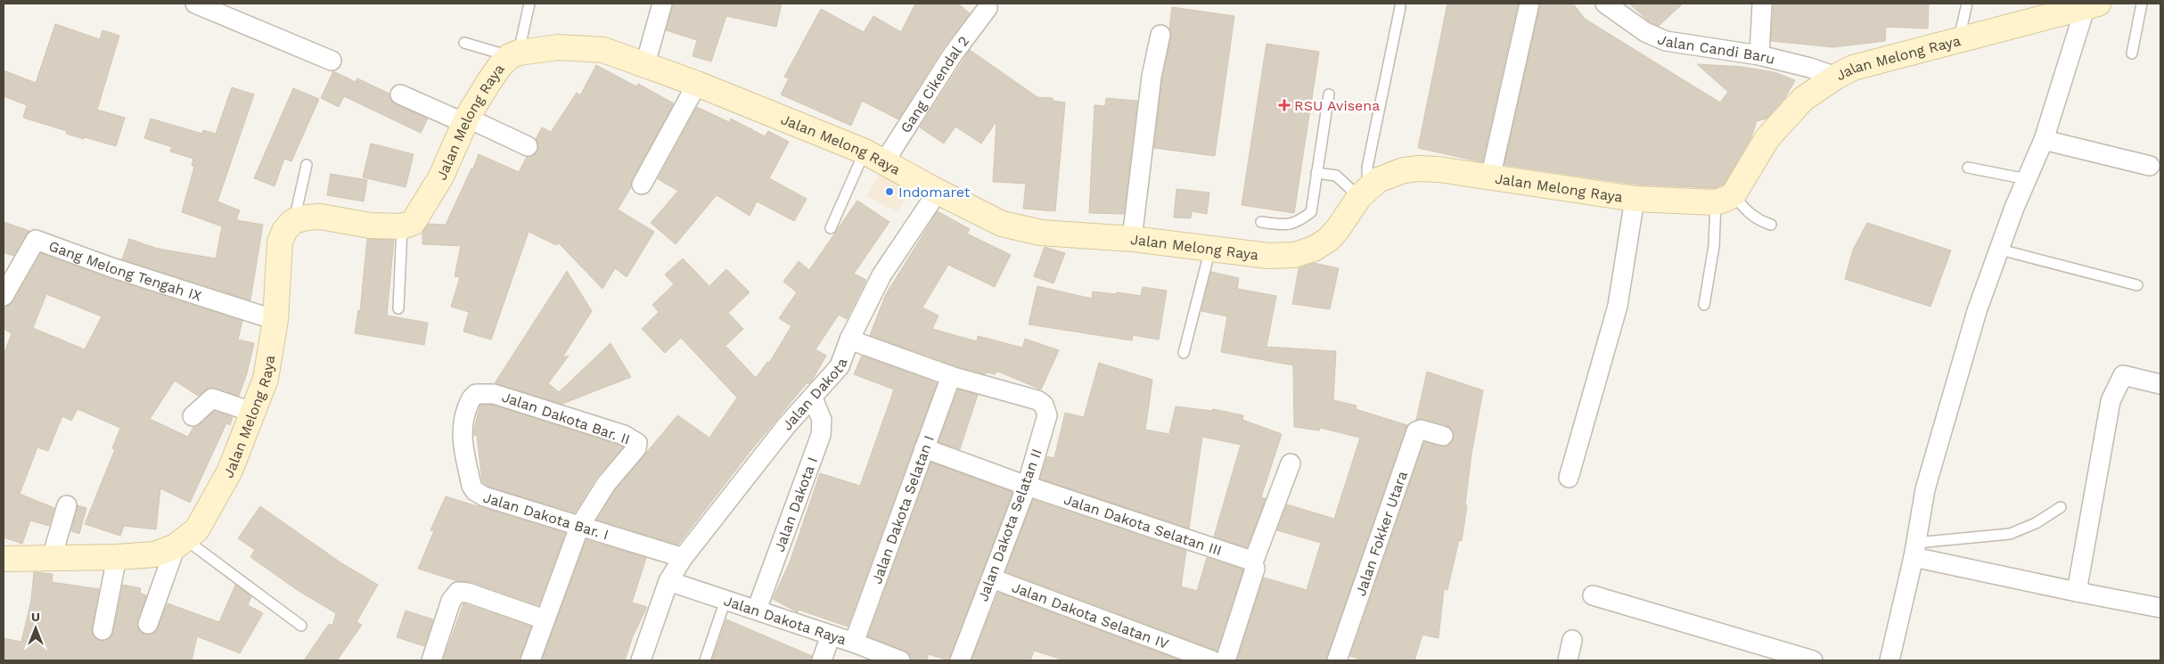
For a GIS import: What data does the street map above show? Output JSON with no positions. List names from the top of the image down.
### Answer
{
  "streets": {
    "main road": ["Jalan Melong Raya"],
    "street": [
      "Jalan Candi Baru",
      "Gang Cikendal 2",
      "Gang Melong Tengah IX",
      "Jalan Dakota",
      "Jalan Dakota Bar. II",
      "Jalan Dakota I",
      "Jalan Dakota Selatan I",
      "Jalan Dakota Bar. I",
      "Jalan Dakota Selatan II",
      "Jalan Dakota Selatan III",
      "Jalan Fokker Utara",
      "Jalan Dakota Selatan IV",
      "Jalan Dakota Raya"
    ]
  },
  "crossings": [
    ["Jalan Candi Baru", "Jalan Melong Raya"],
    ["Jalan Melong Raya", "Gang Cikendal 2"],
    ["Jalan Melong Raya", "Gang Melong Tengah IX"],
    ["Jalan Melong Raya", "Jalan Dakota"],
    ["Jalan Dakota", "Jalan Dakota I"],
    ["Jalan Dakota", "Jalan Dakota Bar. I"],
    ["Jalan Dakota", "Jalan Dakota Selatan II"],
    ["Jalan Dakota", "Jalan Dakota Raya"],
    ["Jalan Dakota Bar. II", "Jalan Dakota Bar. I"],
    ["Jalan Dakota I", "Jalan Dakota Raya"],
    ["Jalan Dakota Selatan I", "Jalan Dakota Selatan II"],
    ["Jalan Dakota Selatan I", "Jalan Dakota Selatan III"],
    ["Jalan Dakota Selatan I", "Jalan Dakota Raya"],
    ["Jalan Dakota Selatan II", "Jalan Dakota Selatan III"],
    ["Jalan Dakota Selatan II", "Jalan Dakota Selatan IV"]
  ],
  "places": {
    "health": ["RSU Avisena"],
    "other": ["Indomaret"]
  },
  "north": "top"
}
